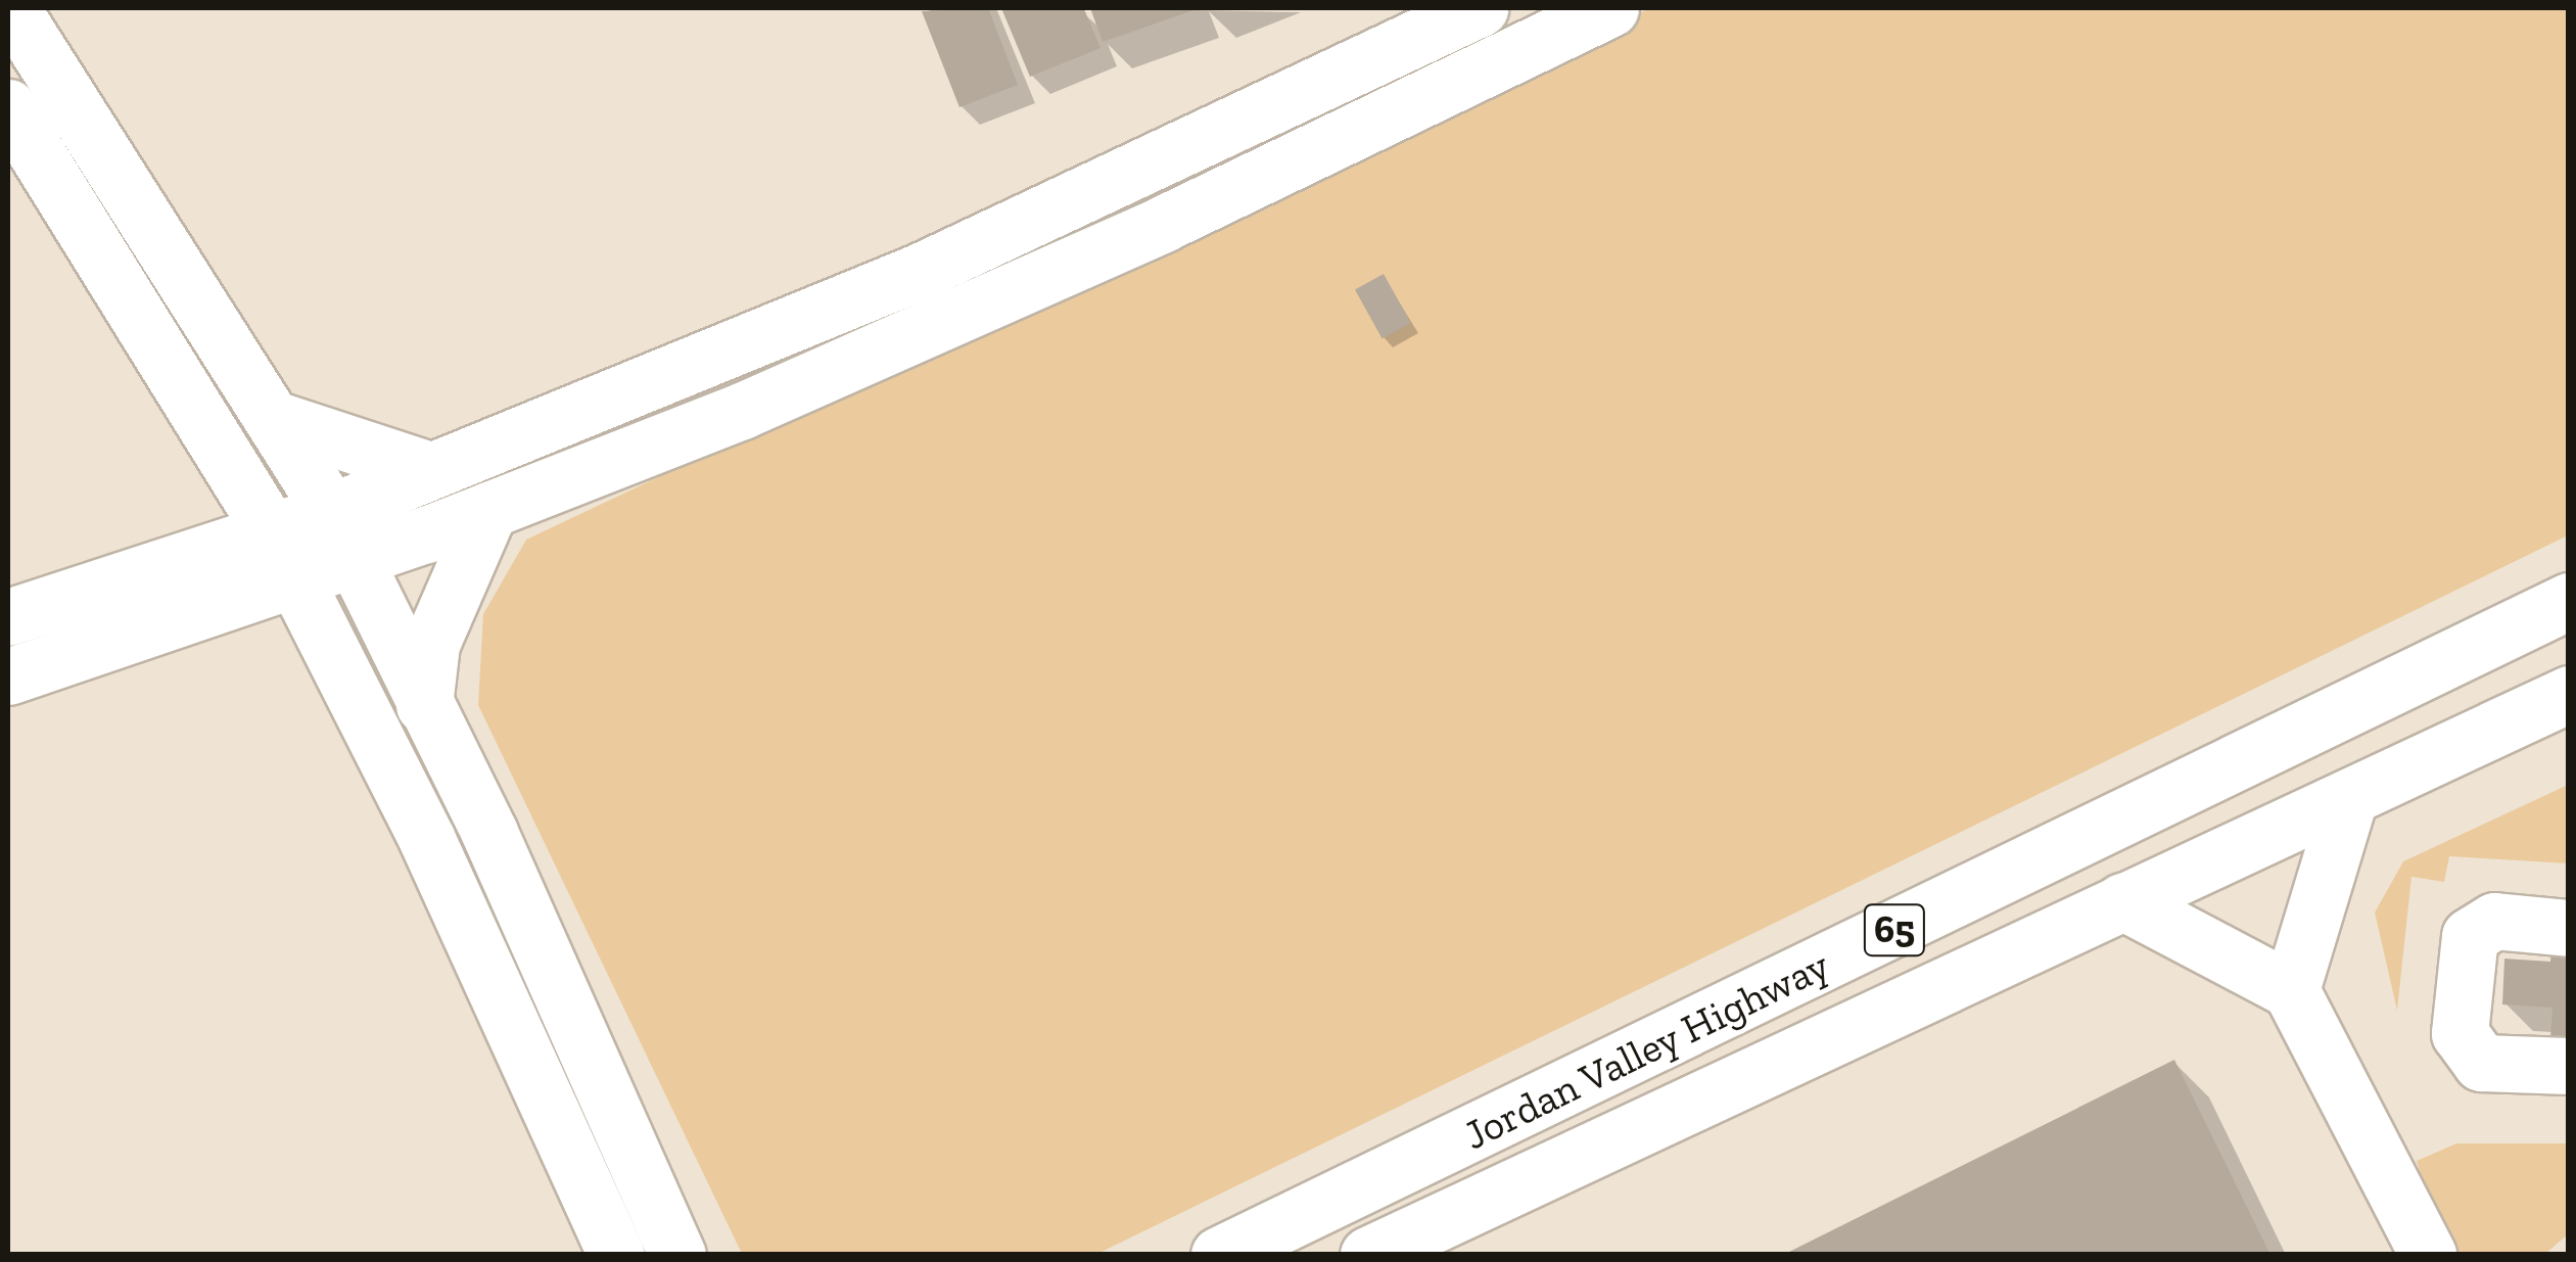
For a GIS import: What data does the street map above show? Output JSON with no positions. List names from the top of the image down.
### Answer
{
  "streets": {
    "main road": ["65", "Jordan Valley Highway"]
  }
}
